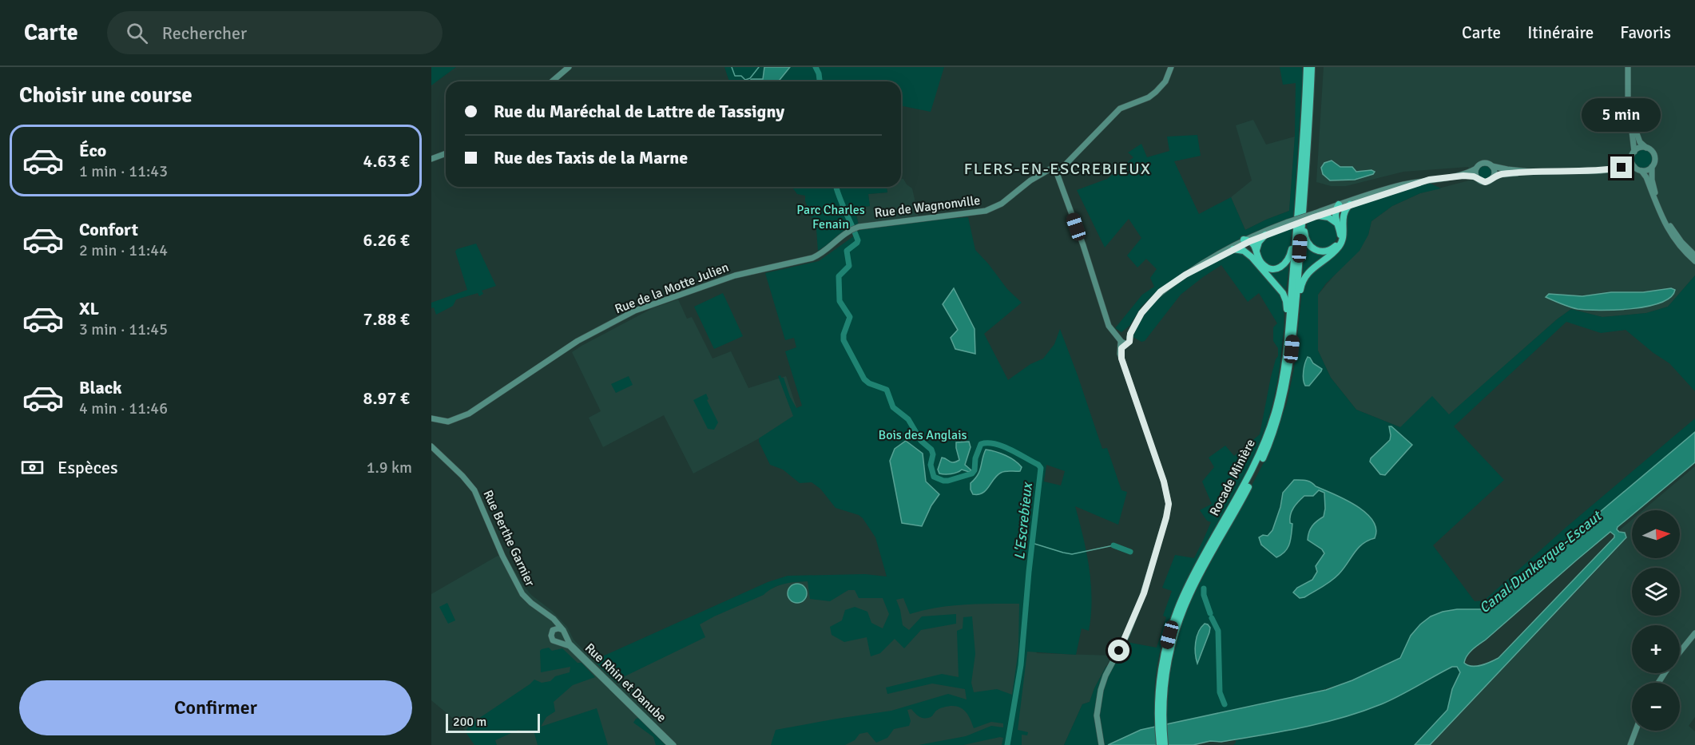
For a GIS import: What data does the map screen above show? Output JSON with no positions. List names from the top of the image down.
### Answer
{
  "streets": {
    "highway": ["Rocade Minière"],
    "street": [
      "Rue de Wagnonville",
      "Rue de la Motte Julien",
      "Rue Berthe Garnier",
      "Rue Rhin et Danube"
    ]
  },
  "crossings": [
    ["Rue de Wagnonville", "Rue de la Motte Julien"],
    ["Rue Berthe Garnier", "Rue Rhin et Danube"]
  ],
  "districts": ["FLERS-EN-ESCREBIEUX"],
  "water": ["L'Escrebieux", "Canal Dunkerque-Escaut"],
  "parks": ["Parc Charles Fenain", "Bois des Anglais"],
  "scale_bar": "200 m",
  "north": "right",
  "page": {
    "header": "Carte",
    "search": "Rechercher",
    "nav": ["Carte", "Itinéraire", "Favoris"],
    "heading": "Choisir une course",
    "banner": ["Rue du Maréchal de Lattre de Tassigny", "Rue des Taxis de la Marne"],
    "bubble": "5 min",
    "list": [
      {
        "name": "Éco",
        "note": "1 min · 11:43",
        "value": "4.63 €"
      },
      {
        "name": "Confort",
        "note": "2 min · 11:44",
        "value": "6.26 €"
      },
      {
        "name": "XL",
        "note": "3 min · 11:45",
        "value": "7.88 €"
      },
      {
        "name": "Black",
        "note": "4 min · 11:46",
        "value": "8.97 €"
      }
    ],
    "pay": ["Espèces", "1.9 km"],
    "map_buttons": ["+", "−"],
    "buttons": "Confirmer",
    "scale": "200 m"
  }
}
